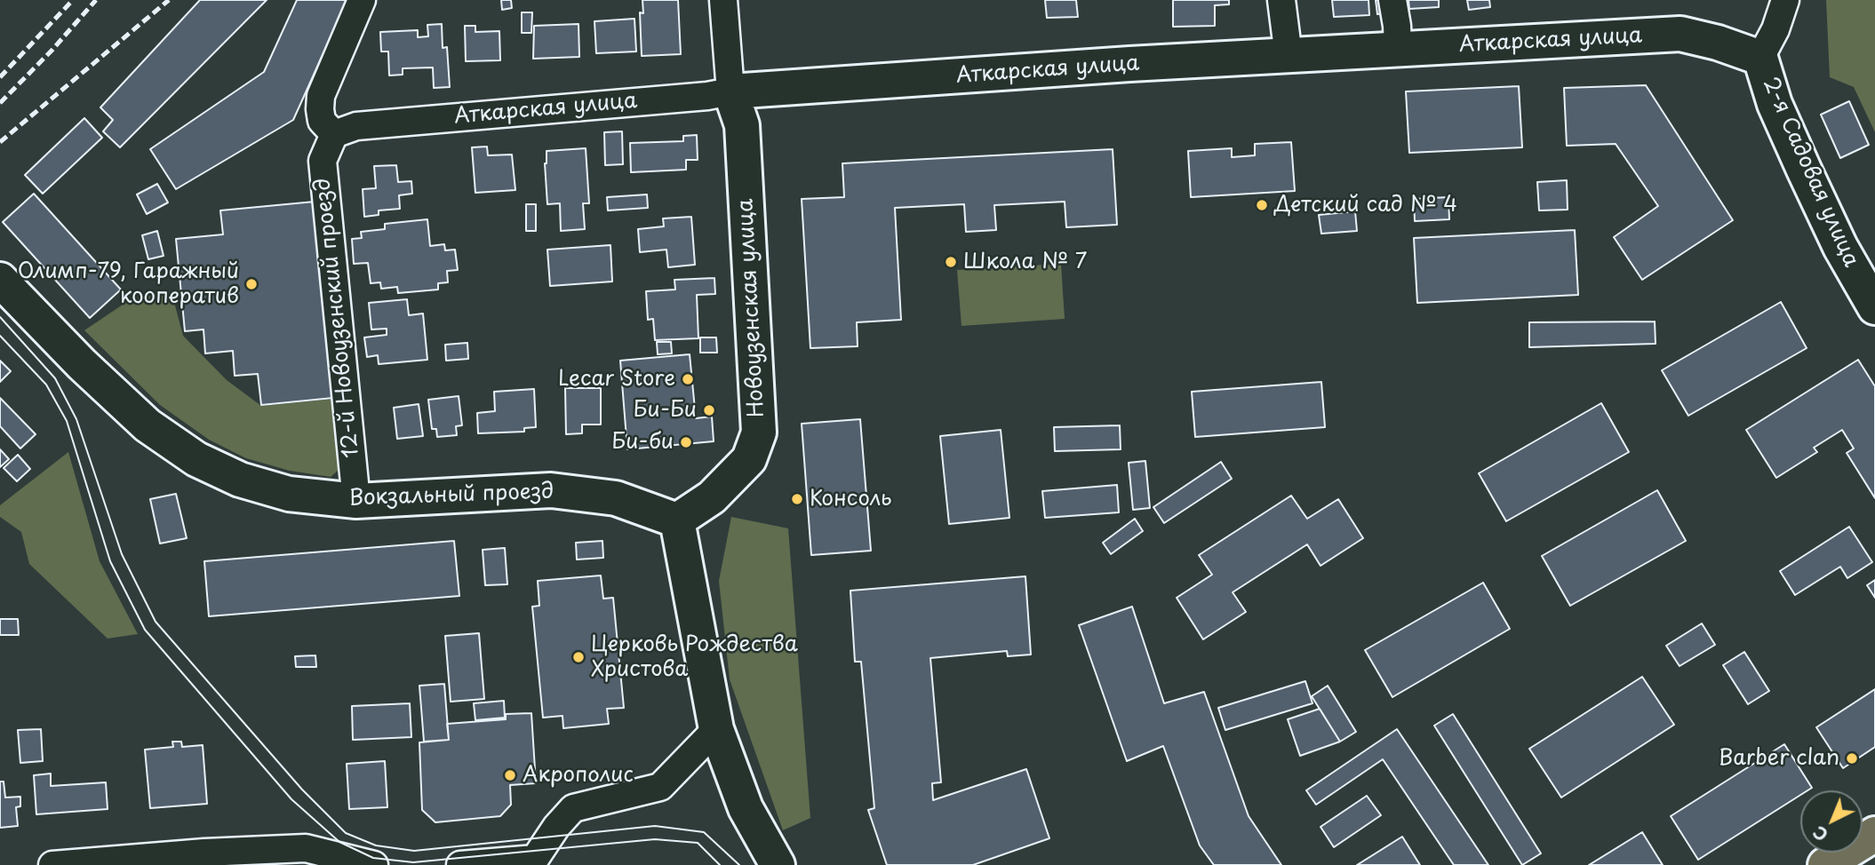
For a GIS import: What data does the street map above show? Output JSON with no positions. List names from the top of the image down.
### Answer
{
  "streets": {
    "main road": [
      "Аткарская улица",
      "2-я Садовая улица",
      "Новоузенская улица",
      "Вокзальный проезд"
    ],
    "street": ["12-й Новоузенский проезд"]
  },
  "crossings": [
    ["Аткарская улица", "2-я Садовая улица"],
    ["Аткарская улица", "Новоузенская улица"],
    ["Аткарская улица", "12-й Новоузенский проезд"],
    ["Новоузенская улица", "Вокзальный проезд"],
    ["12-й Новоузенский проезд", "Вокзальный проезд"]
  ],
  "places": [
    "Детский сад № 4",
    "Школа № 7",
    "Олимп-79, Гаражный кооператив",
    "Lecar Store",
    "Би-Би",
    "Би-би",
    "Консоль",
    "Церковь Рождества Христова",
    "Barber clan",
    "Акрополис"
  ],
  "north": "bottom left"
}
